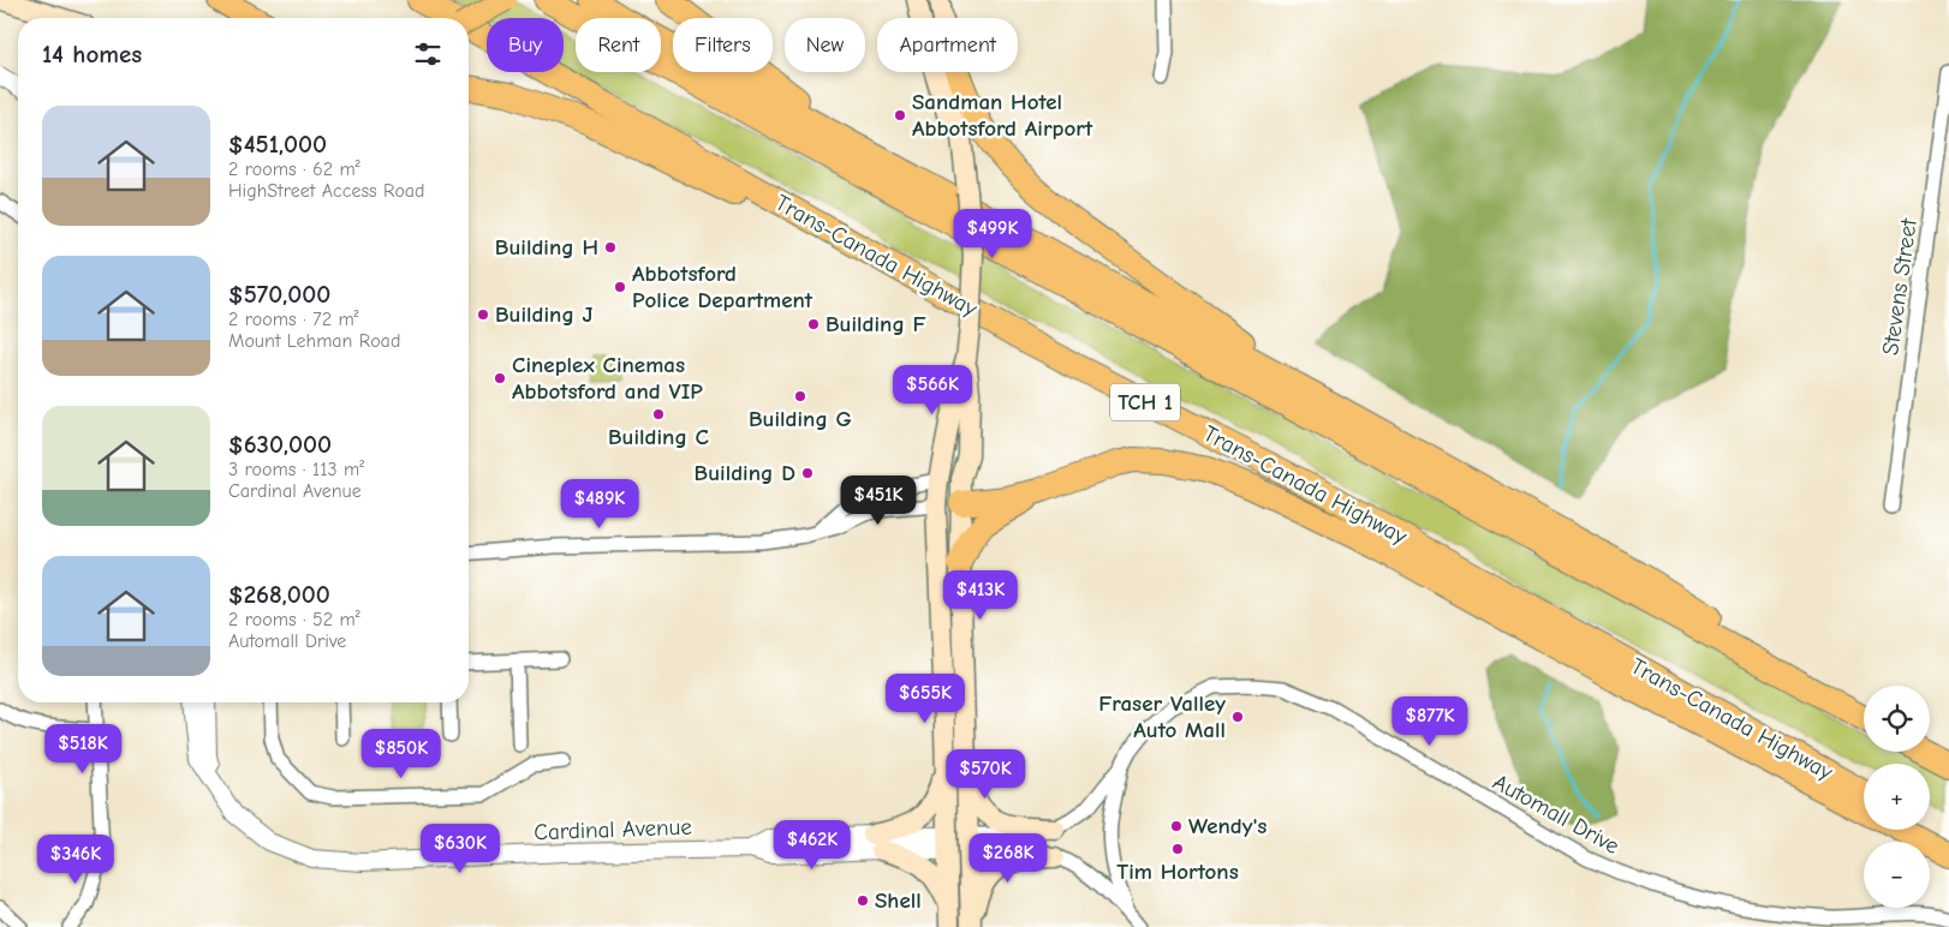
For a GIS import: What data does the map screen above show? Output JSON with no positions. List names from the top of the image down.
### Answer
{
  "streets": {
    "highway": ["Trans-Canada Highway", "TCH 1"],
    "street": ["Stevens Street", "Automall Drive", "Cardinal Avenue"]
  },
  "places": [
    "Sandman Hotel Abbotsford Airport",
    "Building H",
    "Abbotsford Police Department",
    "Building J",
    "Building F",
    "Cineplex Cinemas Abbotsford and VIP",
    "Building G",
    "Building C",
    "Building D",
    "Fraser Valley Auto Mall",
    "Wendy's",
    "Tim Hortons",
    "Shell"
  ],
  "page": {
    "chip": [
      "Buy",
      "Rent",
      "Filters",
      "New",
      "Apartment"
    ],
    "heading": "14 homes",
    "list": [
      {
        "name": "$451,000",
        "note": "2 rooms · 62 m² · HighStreet Access Road"
      },
      {
        "name": "$570,000",
        "note": "2 rooms · 72 m² · Mount Lehman Road"
      },
      {
        "name": "$630,000",
        "note": "3 rooms · 113 m² · Cardinal Avenue"
      },
      {
        "name": "$268,000",
        "note": "2 rooms · 52 m² · Automall Drive"
      }
    ],
    "price": [
      "$499K",
      "$566K",
      "$451K",
      "$489K",
      "$413K",
      "$655K",
      "$877K",
      "$518K",
      "$850K",
      "$570K",
      "$462K",
      "$630K",
      "$268K",
      "$346K"
    ],
    "map_buttons": ["+", "−"]
  }
}
